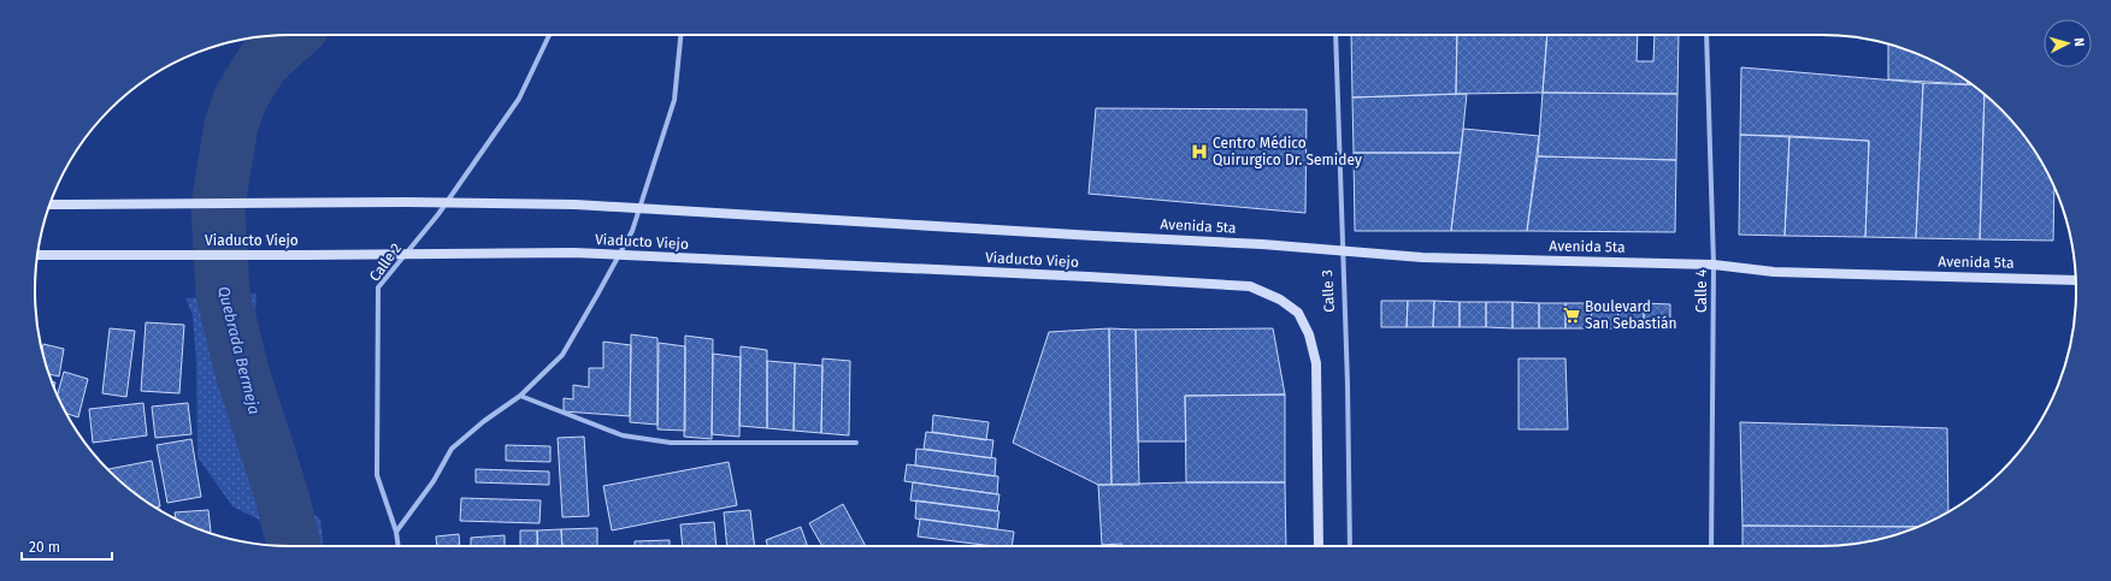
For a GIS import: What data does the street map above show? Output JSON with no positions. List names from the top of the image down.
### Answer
{
  "streets": {
    "street": [
      "Avenida 5ta",
      "Viaducto Viejo",
      "Calle 2",
      "Calle 3",
      "Calle 4"
    ]
  },
  "crossings": [
    ["Avenida 5ta", "Viaducto Viejo"],
    ["Avenida 5ta", "Calle 3"],
    ["Avenida 5ta", "Calle 4"],
    ["Viaducto Viejo", "Calle 3"]
  ],
  "water": ["Quebrada Bermeja"],
  "places": {
    "hospital": ["Centro Médico Quirurgico Dr. Semidey"],
    "supermarket": ["Boulevard San Sebastián"]
  },
  "scale_bar": "20 m",
  "north": "right"
}
